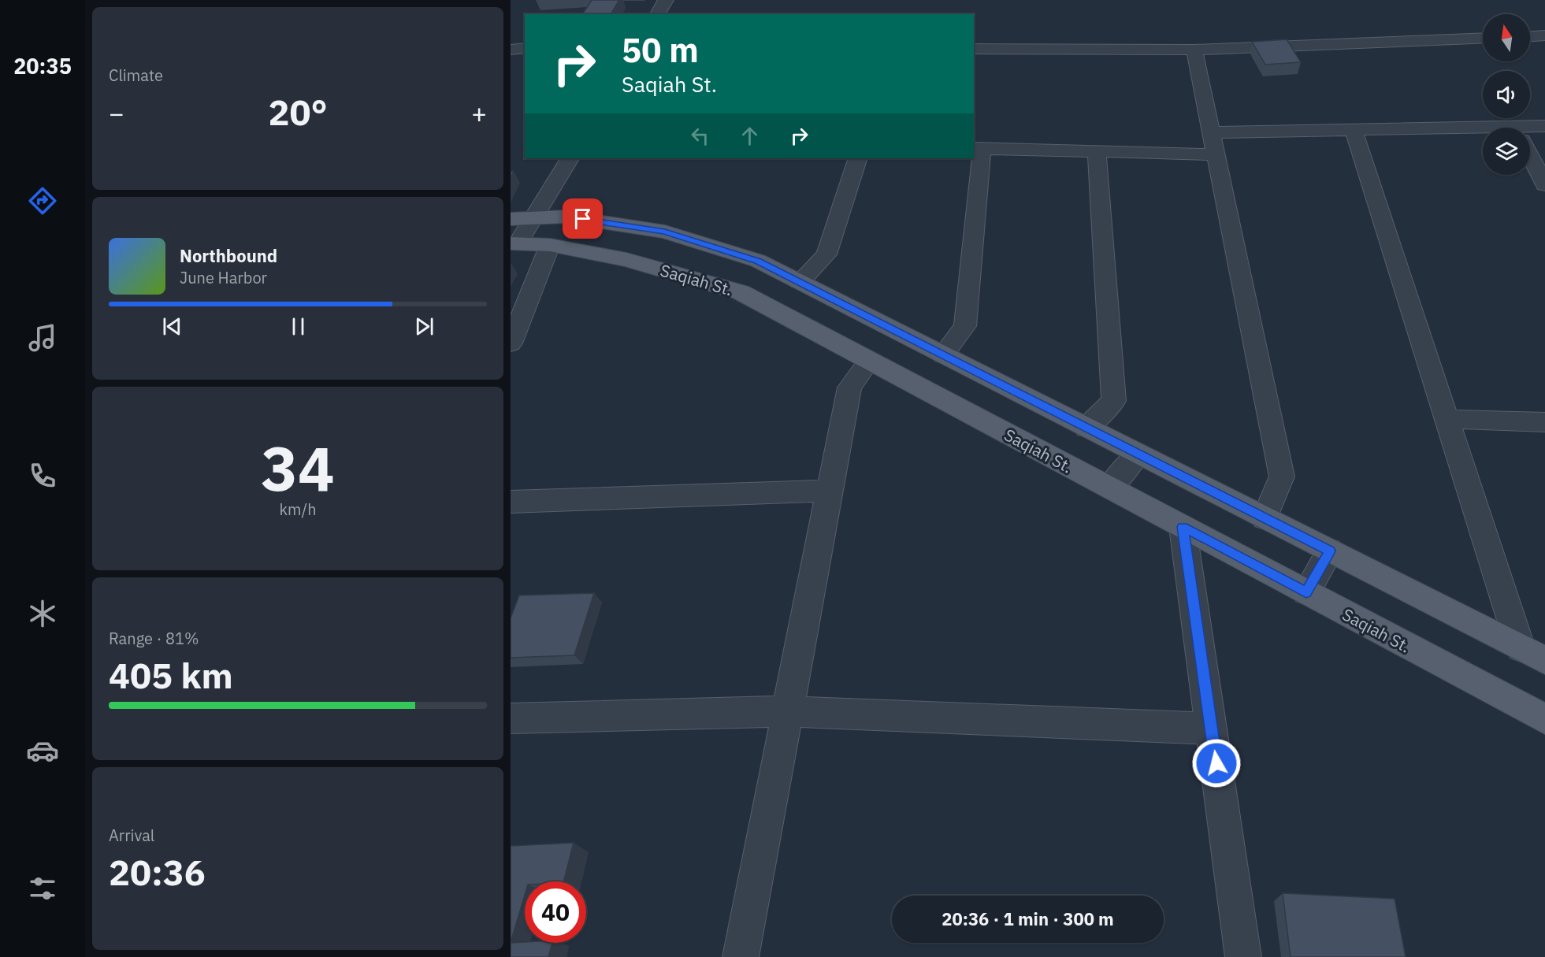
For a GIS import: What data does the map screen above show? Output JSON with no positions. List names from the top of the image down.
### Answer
{
  "streets": {
    "main road": ["Saqiah St."]
  },
  "north": "top",
  "page": {
    "tabs": "20:35",
    "tile": [
      "Climate",
      ["34", "km/h"],
      ["Range · 81%", "405 km"],
      ["Arrival", "20:36"]
    ],
    "turn": ["50 m", "Saqiah St."],
    "heat": ["−", "20°", "+"],
    "song": ["Northbound", "June Harbor"],
    "limit": "40",
    "trip": "20:36 · 1 min · 300 m"
  }
}
